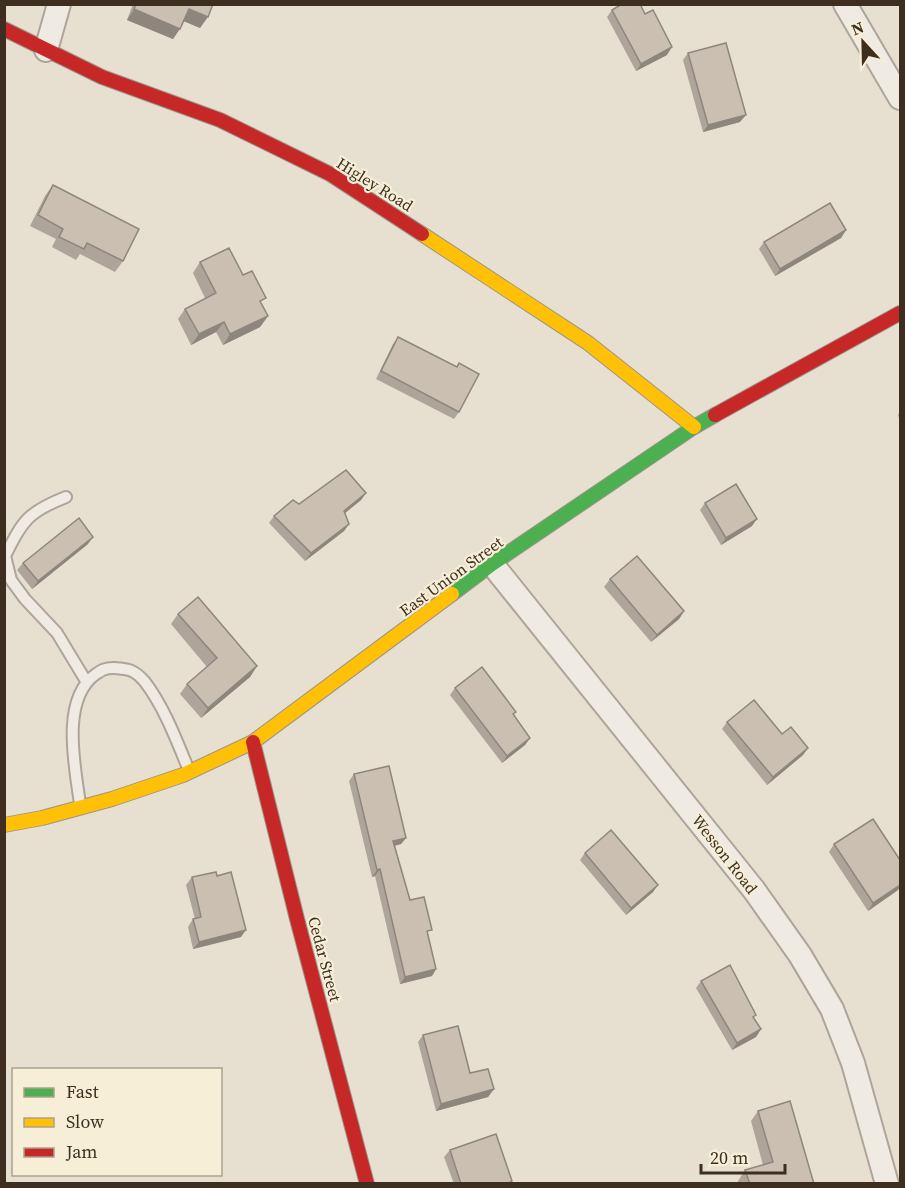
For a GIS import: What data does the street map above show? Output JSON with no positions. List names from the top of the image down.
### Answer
{
  "streets": {
    "street": [
      "Higley Road",
      "East Union Street",
      "Wesson Road",
      "Cedar Street"
    ]
  },
  "crossings": [
    ["Higley Road", "East Union Street"],
    ["East Union Street", "Wesson Road"],
    ["East Union Street", "Cedar Street"]
  ],
  "legend": ["Fast", "Slow", "Jam"],
  "scale_bar": "20 m",
  "north": "top"
}
